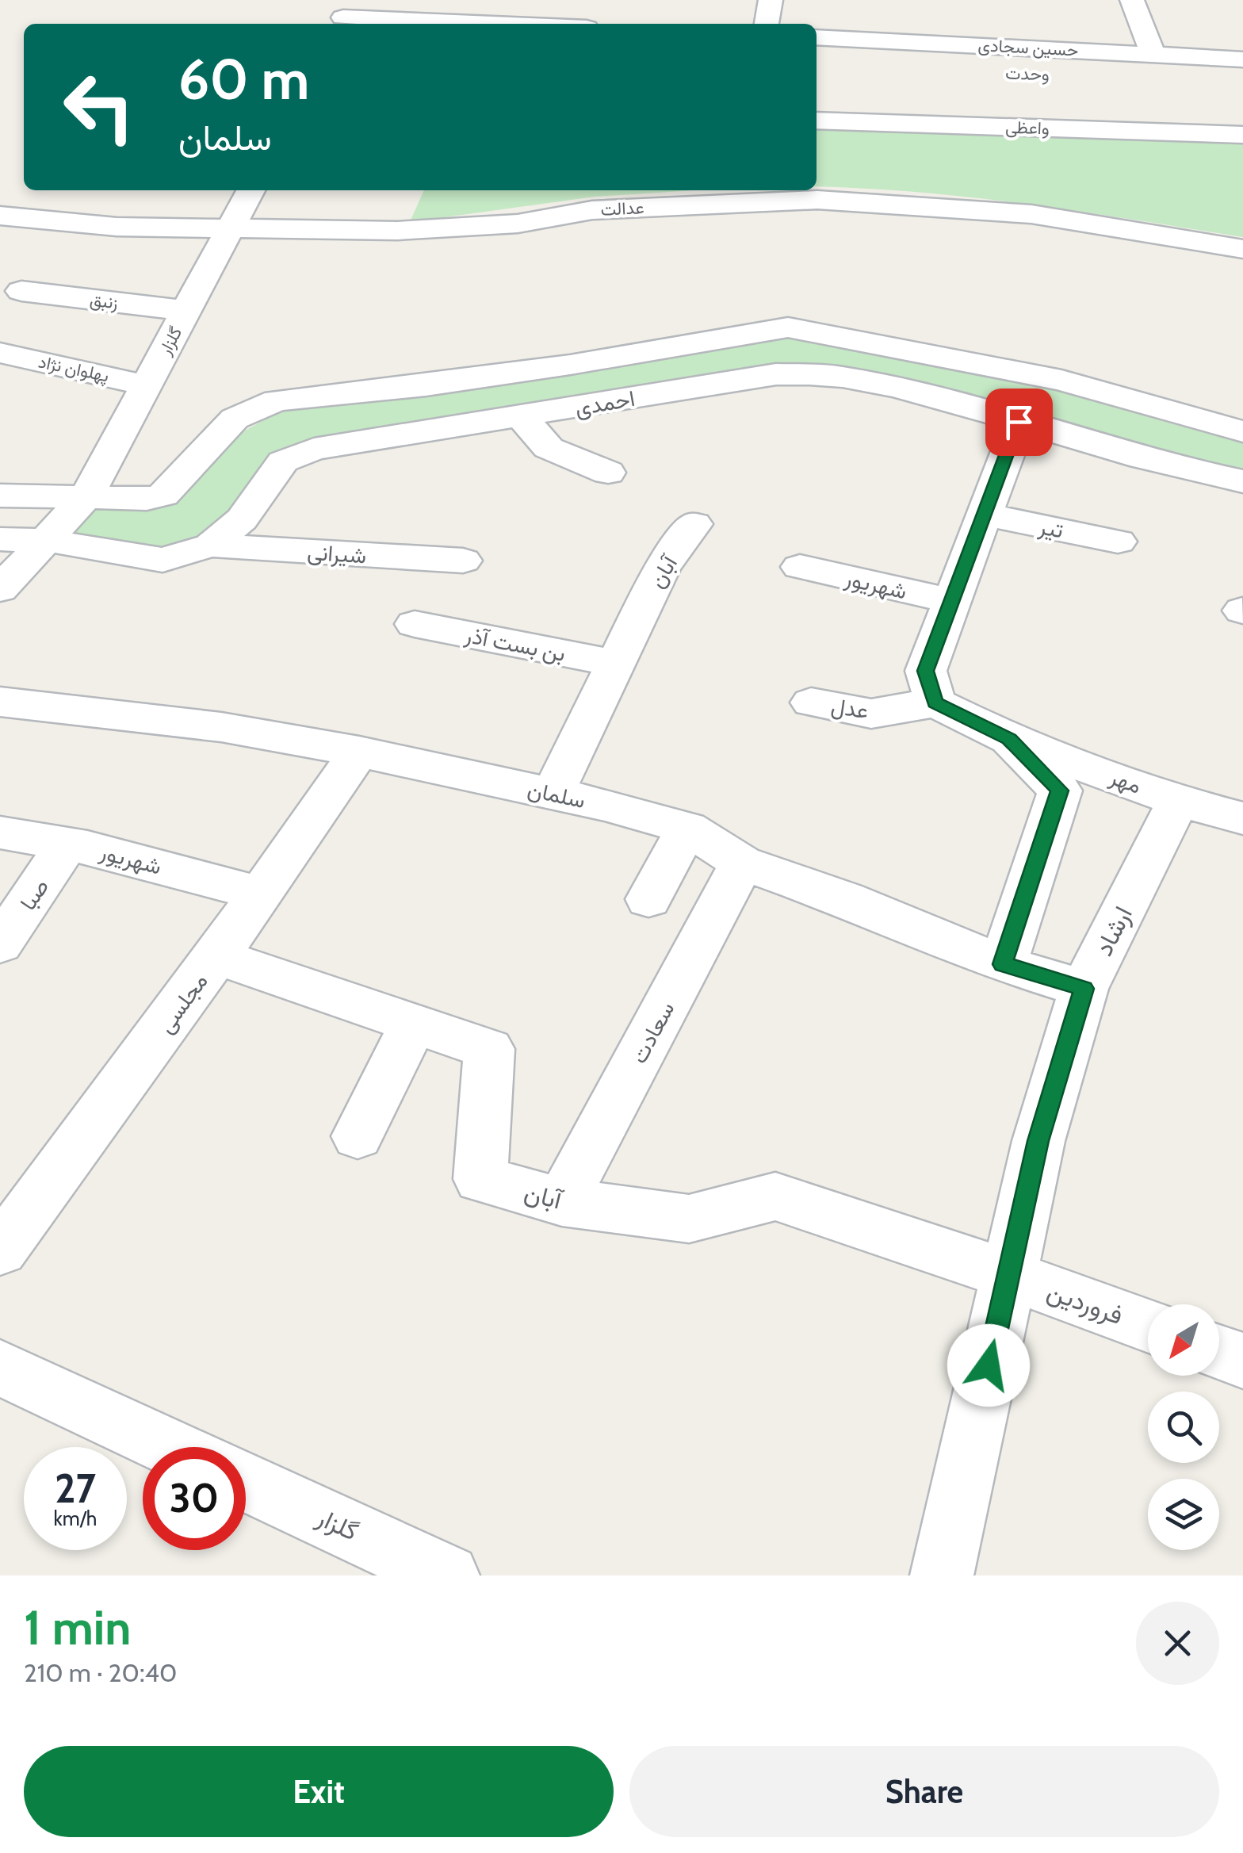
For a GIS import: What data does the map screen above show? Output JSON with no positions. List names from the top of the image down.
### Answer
{
  "streets": {
    "street": [
      "حسین سجادی",
      "وحدت",
      "واعظی",
      "عدالت",
      "زنبق",
      "گلزار",
      "پهلوان نژاد",
      "احمدی",
      "تیر",
      "شیرانی",
      "آبان",
      "شهریور",
      "بن بست آذر",
      "عدل",
      "مهر",
      "سلمان",
      "صبا",
      "ارشاد",
      "مجلسی",
      "سعادت",
      "فروردین"
    ]
  },
  "crossings": [
    ["عدالت", "گلزار"],
    ["زنبق", "گلزار"],
    ["گلزار", "پهلوان نژاد"],
    ["گلزار", "احمدی"],
    ["احمدی", "شیرانی"],
    ["آبان", "بن بست آذر"],
    ["آبان", "سلمان"],
    ["آبان", "ارشاد"],
    ["آبان", "مجلسی"],
    ["آبان", "سعادت"],
    ["آبان", "فروردین"],
    ["شهریور", "صبا"],
    ["شهریور", "مجلسی"],
    ["مهر", "ارشاد"],
    ["سلمان", "ارشاد"],
    ["سلمان", "مجلسی"],
    ["سلمان", "سعادت"],
    ["ارشاد", "فروردین"]
  ],
  "north": "bottom left",
  "page": {
    "turn": ["60 m", "سلمان"],
    "speed": "27 km/h",
    "limit": "30",
    "heading": ["1 min", "210 m · 20:40"],
    "buttons": ["Exit", "Share"]
  }
}
